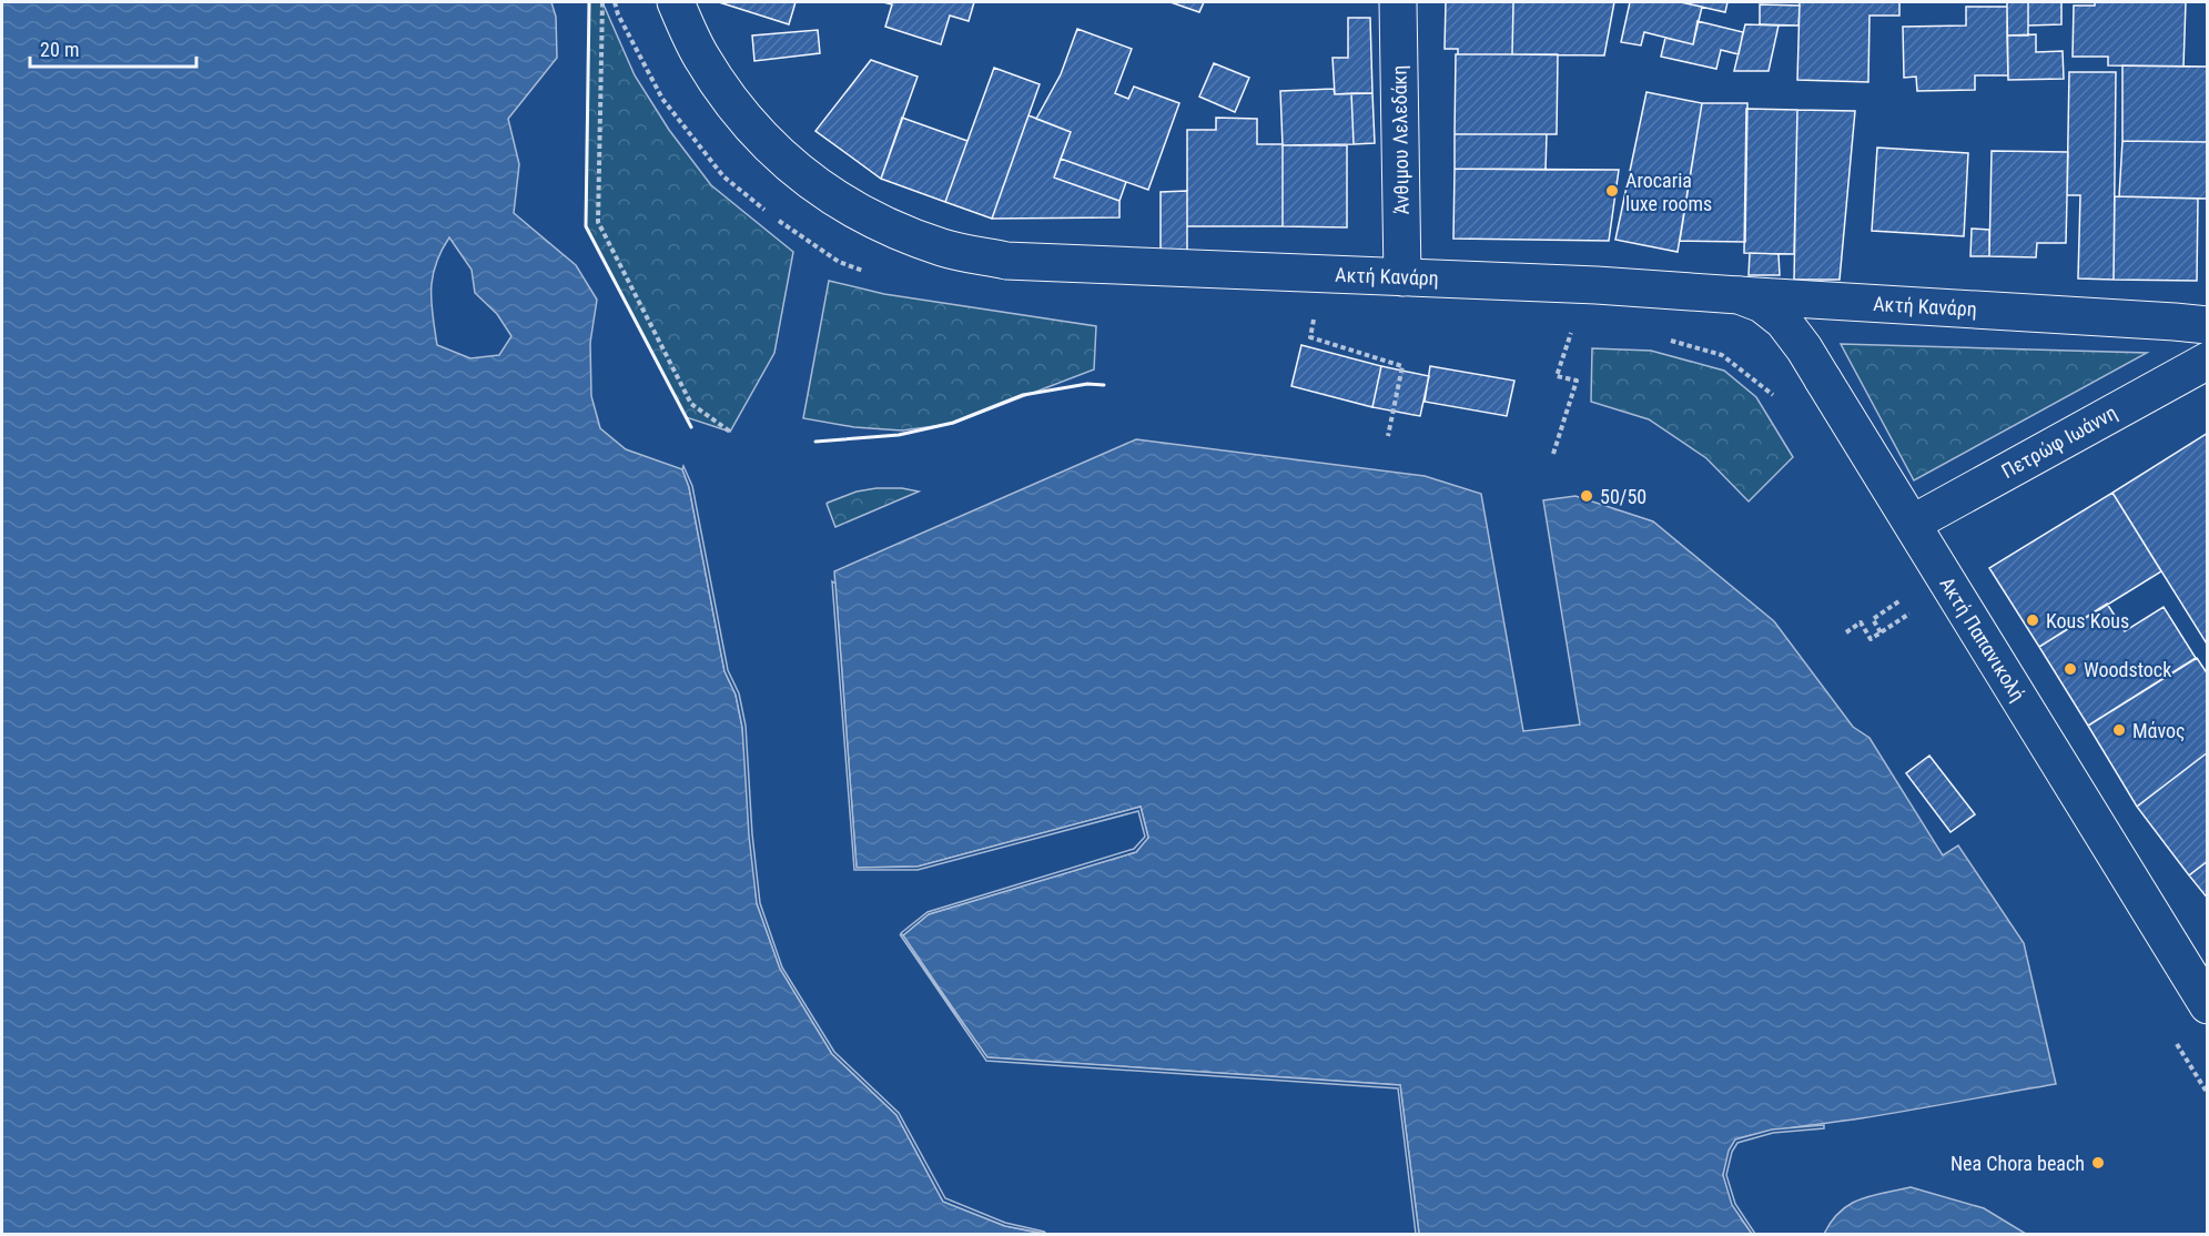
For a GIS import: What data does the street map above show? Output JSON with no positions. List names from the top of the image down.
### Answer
{
  "streets": {
    "street": [
      "Άνθιμου Λελεδάκη",
      "Ακτή Κανάρη",
      "Πετρώφ Ιωάννη",
      "Ακτή Παπανικολή"
    ]
  },
  "crossings": [
    ["Άνθιμου Λελεδάκη", "Ακτή Κανάρη"],
    ["Ακτή Κανάρη", "Ακτή Παπανικολή"],
    ["Πετρώφ Ιωάννη", "Ακτή Παπανικολή"]
  ],
  "places": [
    "Arocaria luxe rooms",
    "50/50",
    "Kous Kous",
    "Woodstock",
    "Μάνος",
    "Nea Chora beach"
  ],
  "scale_bar": "20 m"
}
